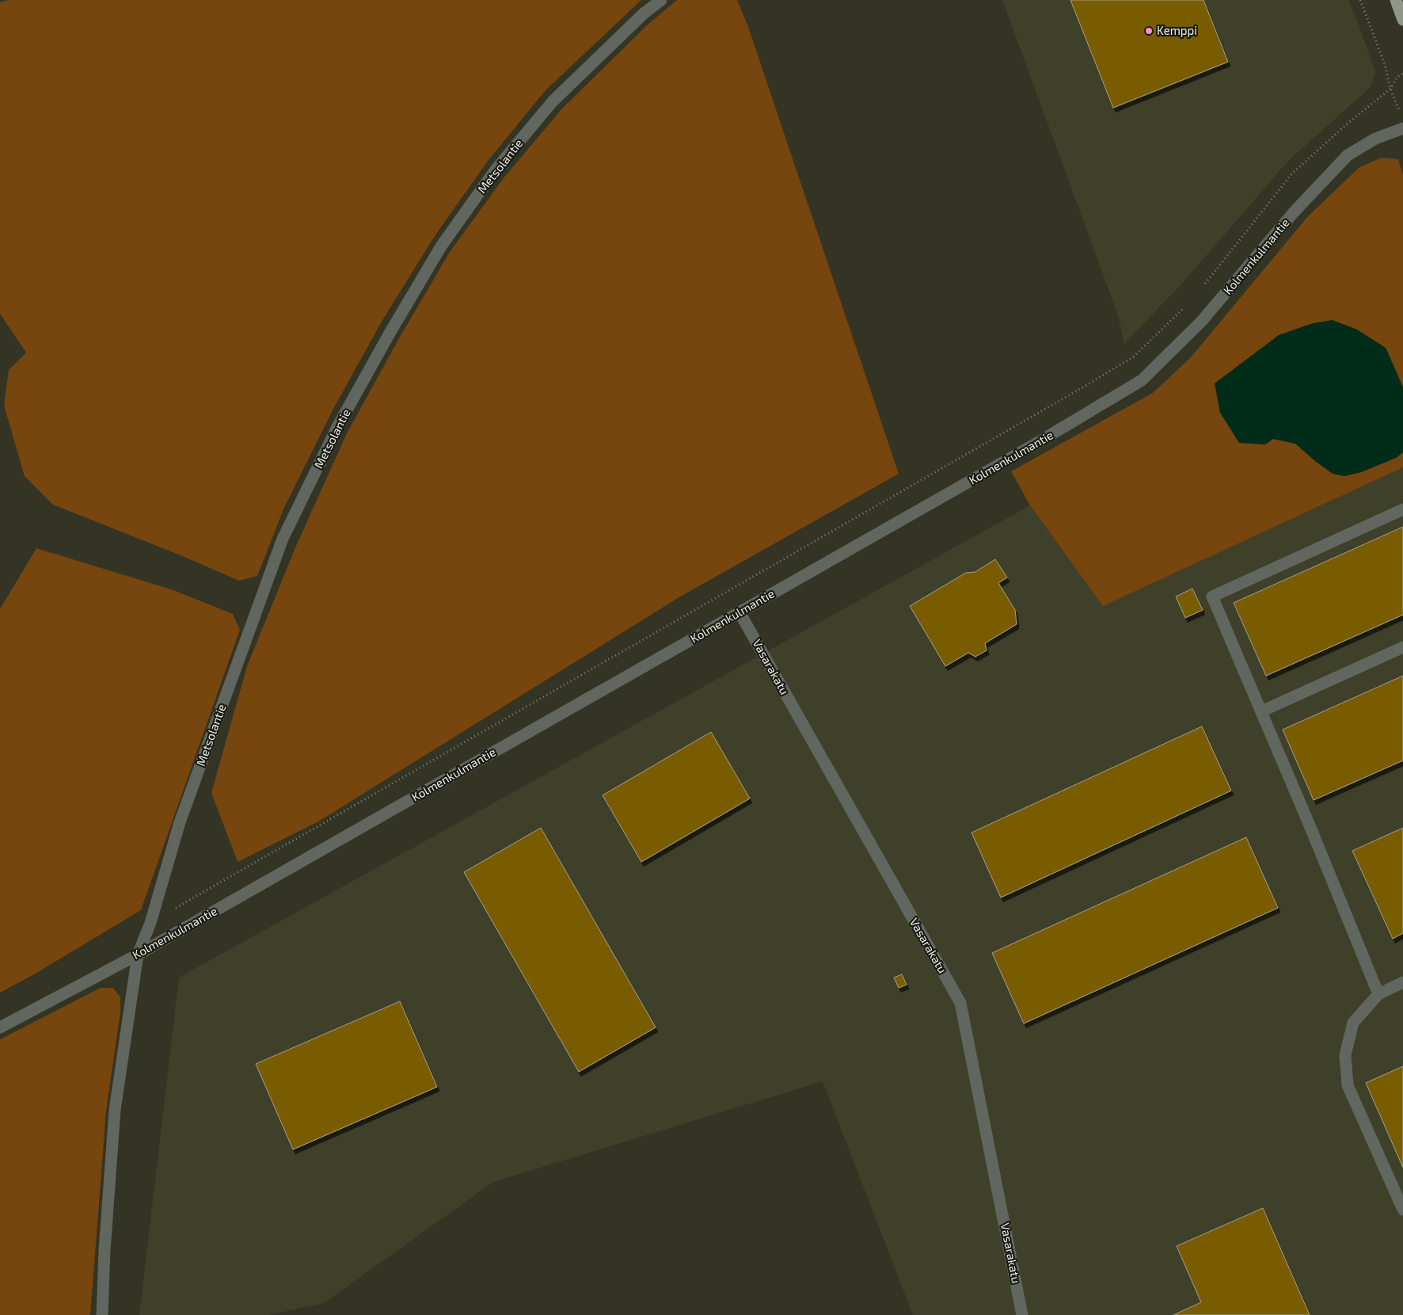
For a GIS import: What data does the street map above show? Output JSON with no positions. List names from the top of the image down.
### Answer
{
  "streets": {
    "street": ["Metsolantie", "Kolmenkulmantie", "Vasarakatu"]
  },
  "crossings": [
    ["Metsolantie", "Kolmenkulmantie"],
    ["Kolmenkulmantie", "Vasarakatu"]
  ],
  "places": ["Kemppi"]
}
